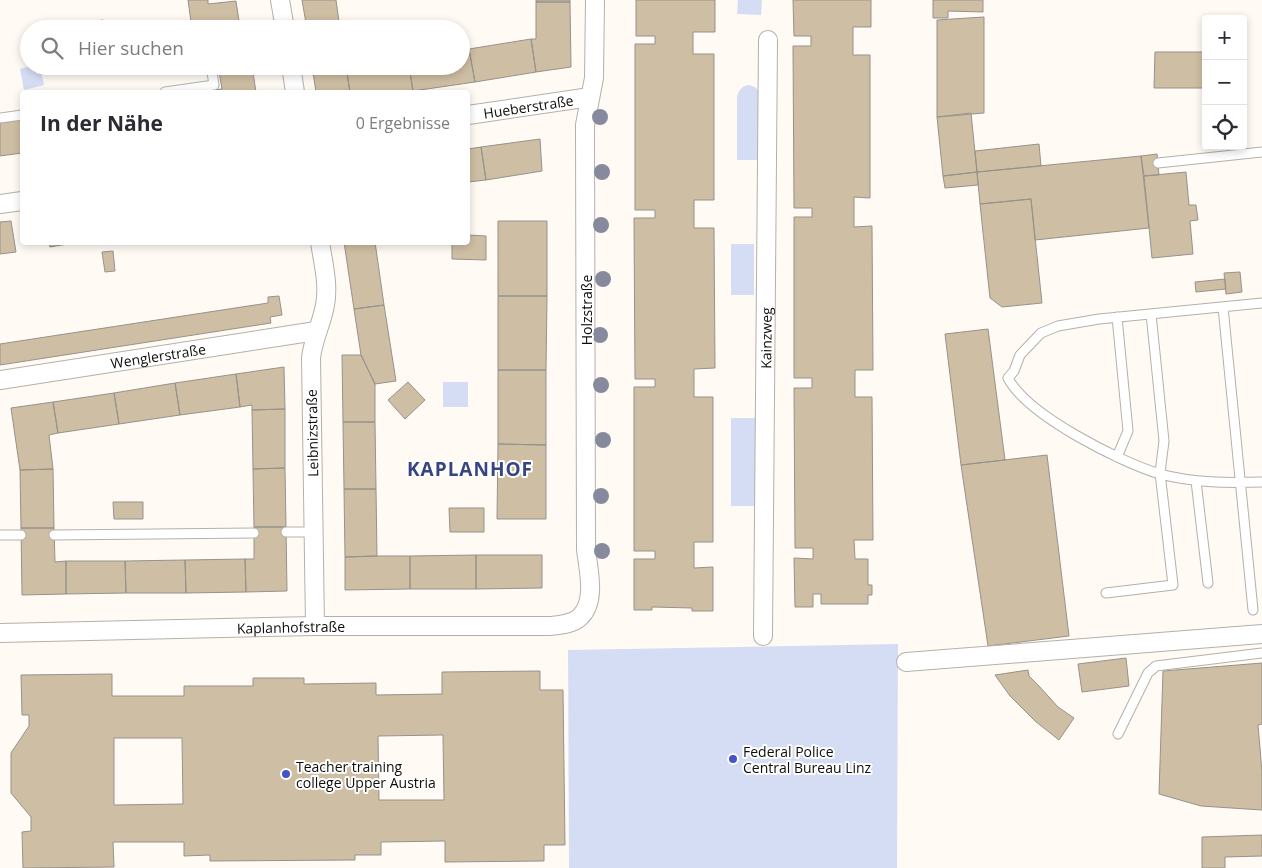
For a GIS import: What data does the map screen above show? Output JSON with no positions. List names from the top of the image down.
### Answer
{
  "streets": {
    "street": [
      "Hueberstraße",
      "Holzstraße",
      "Kainzweg",
      "Wenglerstraße",
      "Leibnizstraße",
      "Kaplanhofstraße"
    ]
  },
  "crossings": [
    ["Hueberstraße", "Holzstraße"],
    ["Holzstraße", "Kaplanhofstraße"],
    ["Wenglerstraße", "Leibnizstraße"],
    ["Leibnizstraße", "Kaplanhofstraße"]
  ],
  "districts": ["KAPLANHOF"],
  "places": ["Federal Police Central Bureau Linz", "Teacher training college Upper Austria"],
  "page": {
    "map_buttons": ["+", "−"],
    "search": "Hier suchen",
    "heading": ["In der Nähe", "0 Ergebnisse"]
  }
}
